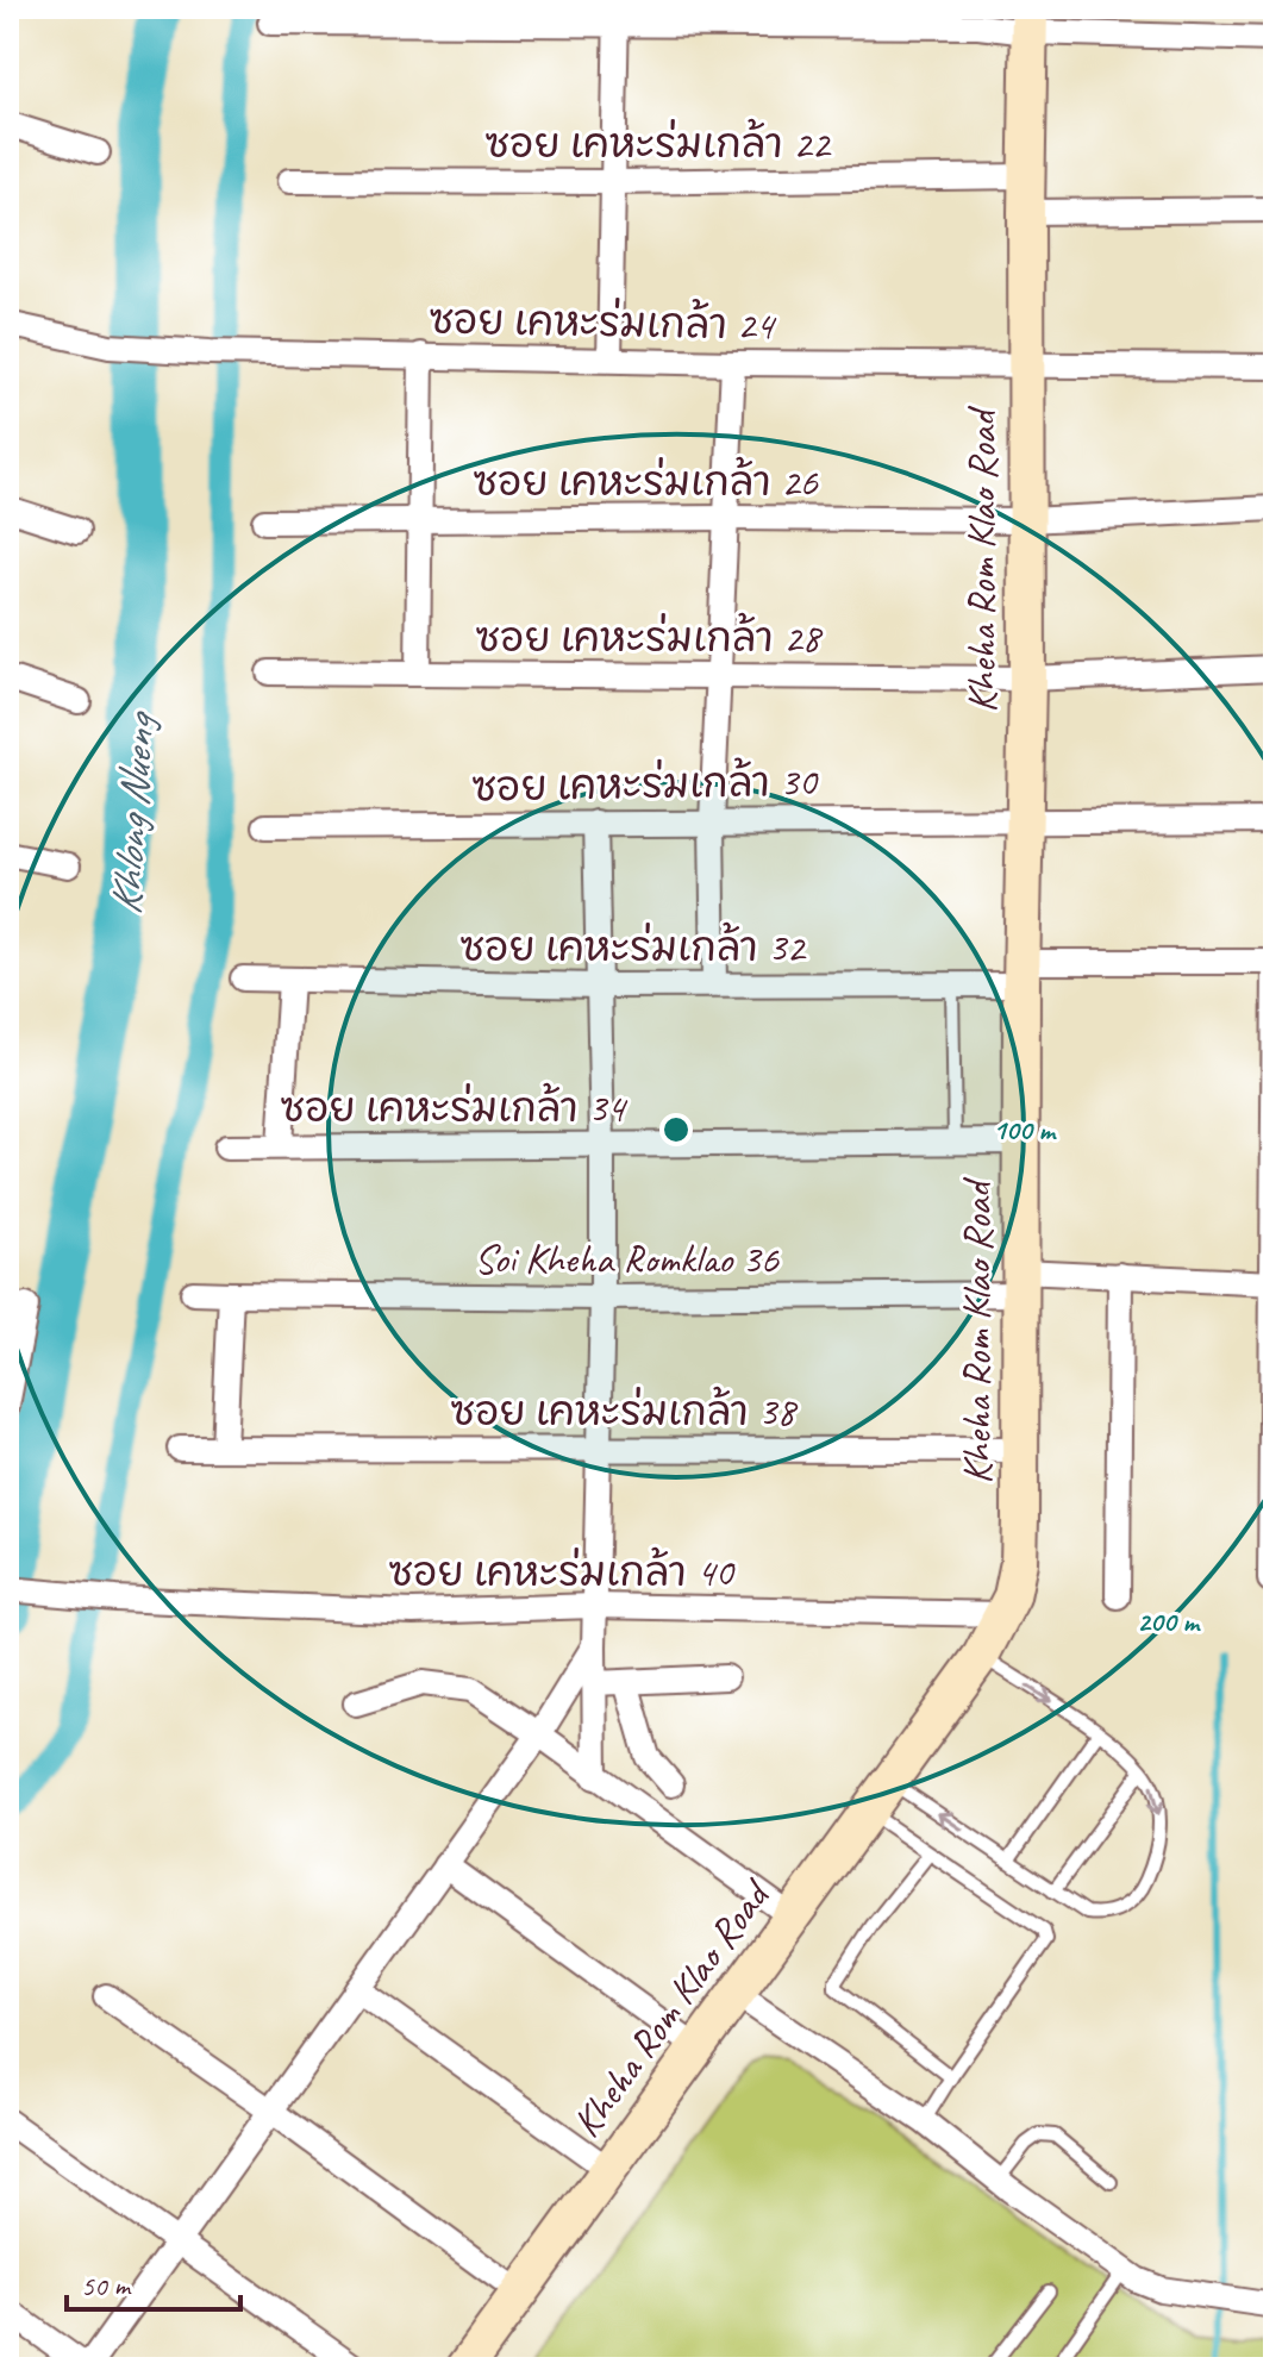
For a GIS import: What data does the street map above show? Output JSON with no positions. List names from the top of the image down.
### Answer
{
  "streets": {
    "street": [
      "ซอย เคหะร่มเกล้า 22",
      "ซอย เคหะร่มเกล้า 24",
      "ซอย เคหะร่มเกล้า 26",
      "Kheha Rom Klao Road",
      "ซอย เคหะร่มเกล้า 28",
      "ซอย เคหะร่มเกล้า 30",
      "ซอย เคหะร่มเกล้า 32",
      "ซอย เคหะร่มเกล้า 34",
      "Soi Kheha Romklao 36",
      "ซอย เคหะร่มเกล้า 38",
      "ซอย เคหะร่มเกล้า 40"
    ]
  },
  "crossings": [
    ["ซอย เคหะร่มเกล้า 22", "Kheha Rom Klao Road"],
    ["ซอย เคหะร่มเกล้า 24", "Kheha Rom Klao Road"],
    ["ซอย เคหะร่มเกล้า 26", "Kheha Rom Klao Road"],
    ["Kheha Rom Klao Road", "ซอย เคหะร่มเกล้า 28"],
    ["Kheha Rom Klao Road", "ซอย เคหะร่มเกล้า 30"],
    ["Kheha Rom Klao Road", "ซอย เคหะร่มเกล้า 32"],
    ["Kheha Rom Klao Road", "ซอย เคหะร่มเกล้า 34"],
    ["Kheha Rom Klao Road", "Soi Kheha Romklao 36"],
    ["Kheha Rom Klao Road", "ซอย เคหะร่มเกล้า 38"],
    ["Kheha Rom Klao Road", "ซอย เคหะร่มเกล้า 40"]
  ],
  "water": ["Khlong Nueng"],
  "scale_bar": "50 m",
  "rings": ["100 m", "200 m"]
}
